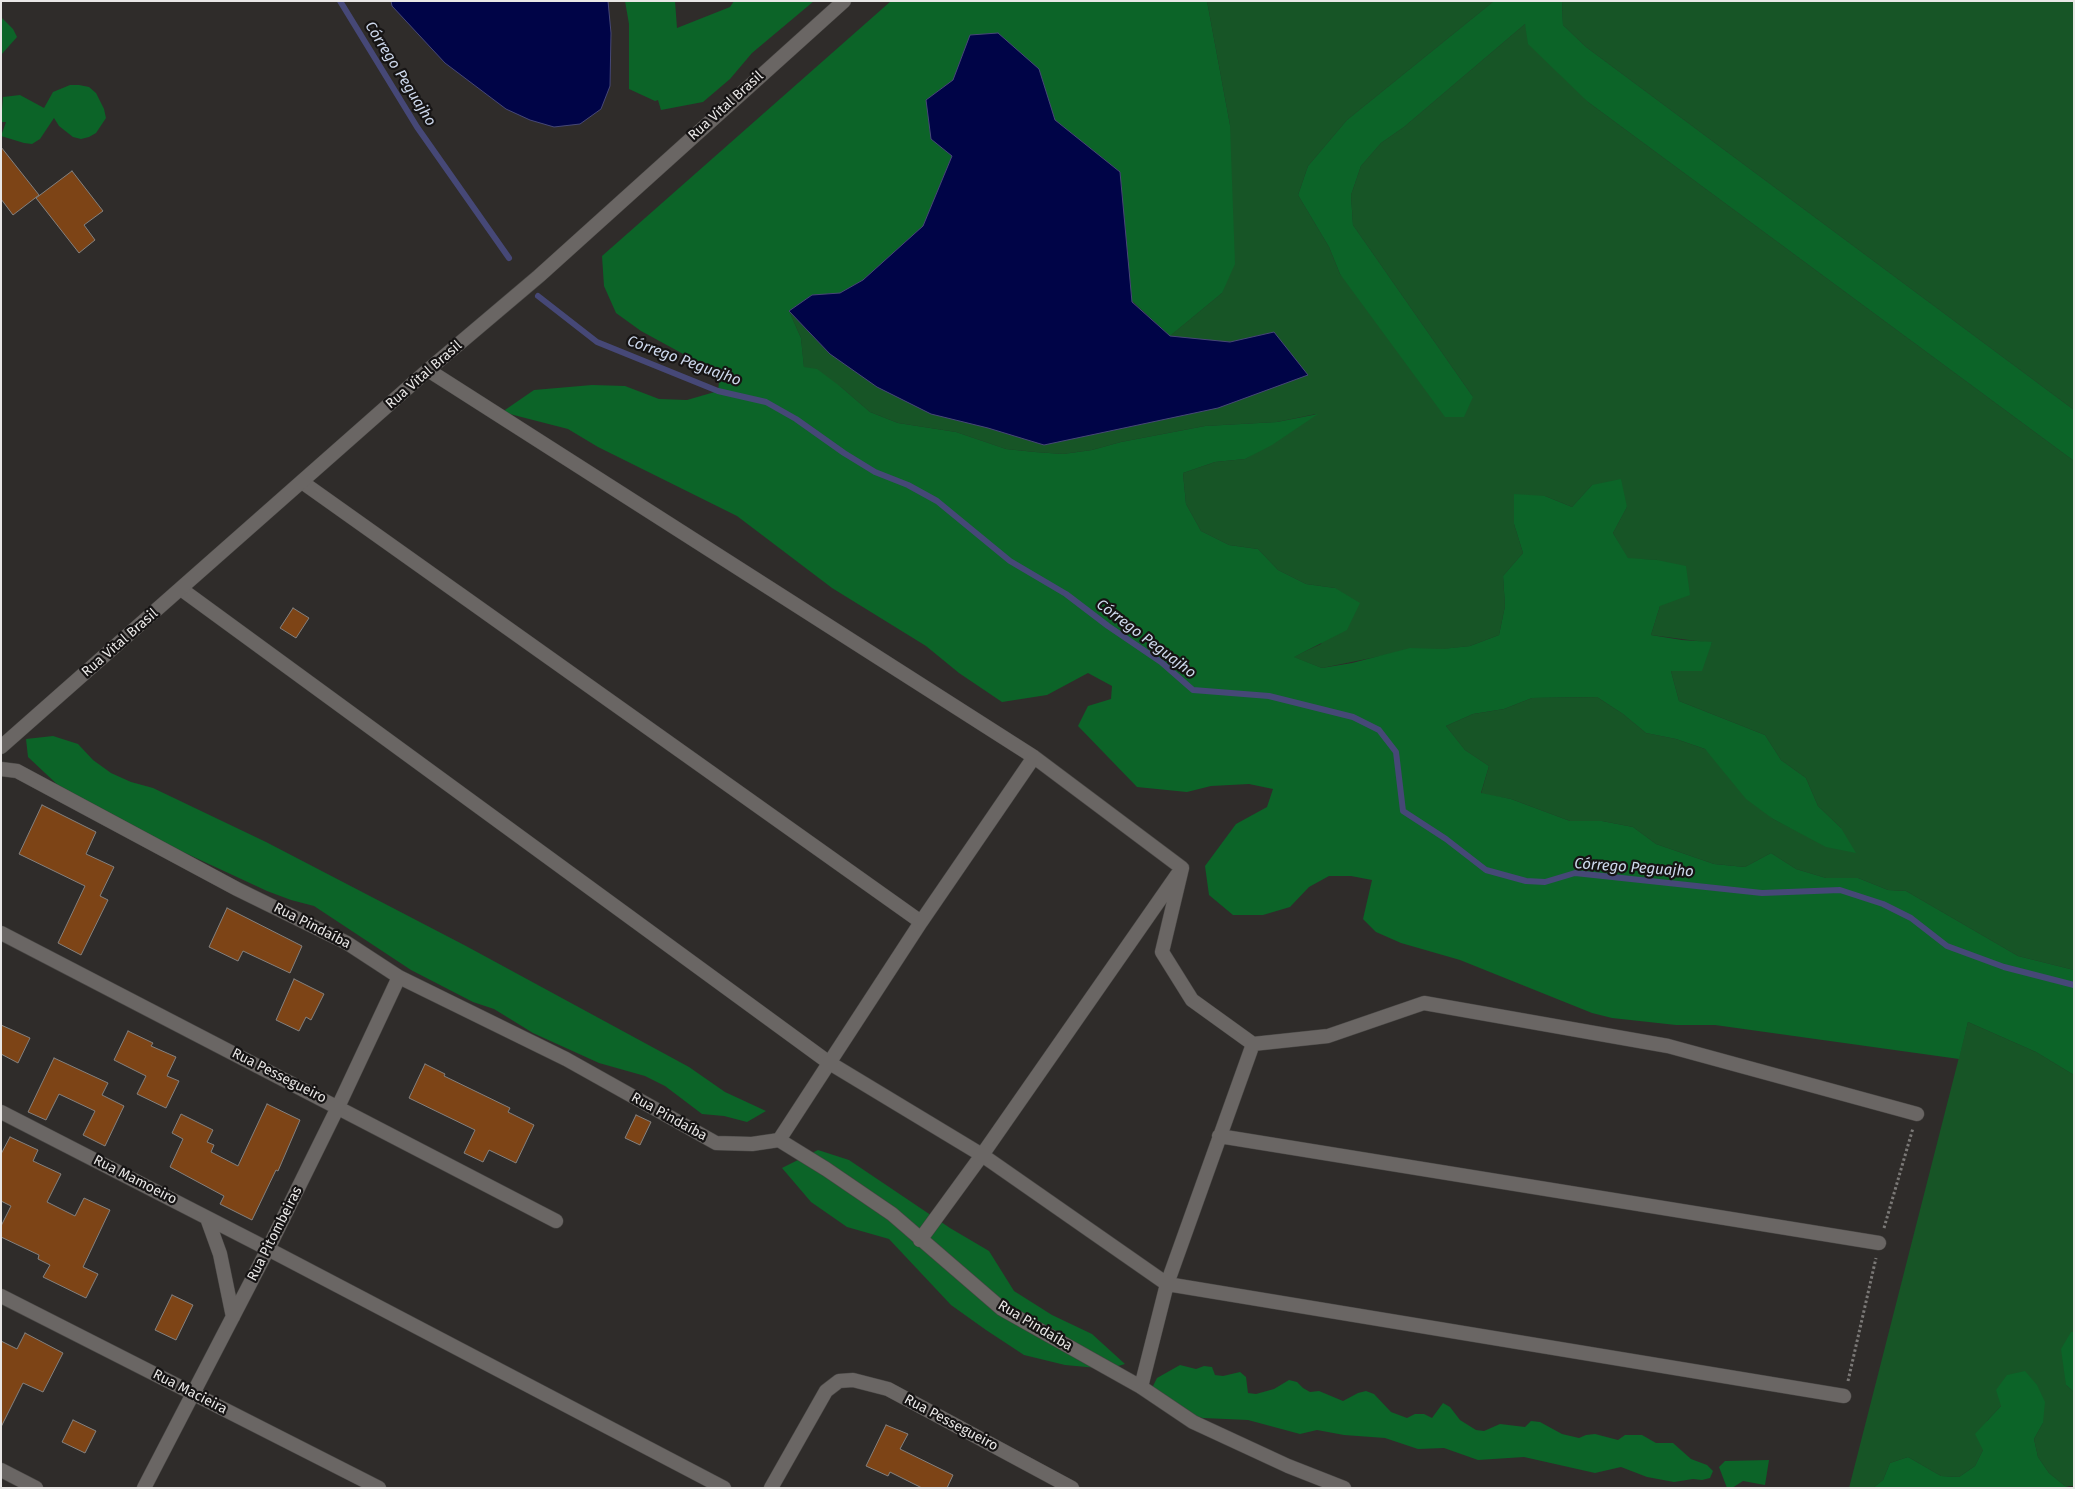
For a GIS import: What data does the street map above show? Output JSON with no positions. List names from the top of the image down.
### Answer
{
  "streets": {
    "street": [
      "Rua Vital Brasil",
      "Rua Pindaíba",
      "Rua Pessegueiro",
      "Rua Mamoeiro",
      "Rua Pitombeiras",
      "Rua Macieira"
    ]
  },
  "crossings": [
    ["Rua Pindaíba", "Rua Pitombeiras"],
    ["Rua Pessegueiro", "Rua Pitombeiras"],
    ["Rua Mamoeiro", "Rua Pitombeiras"],
    ["Rua Pitombeiras", "Rua Macieira"]
  ],
  "water": ["Córrego Peguajho"]
}
